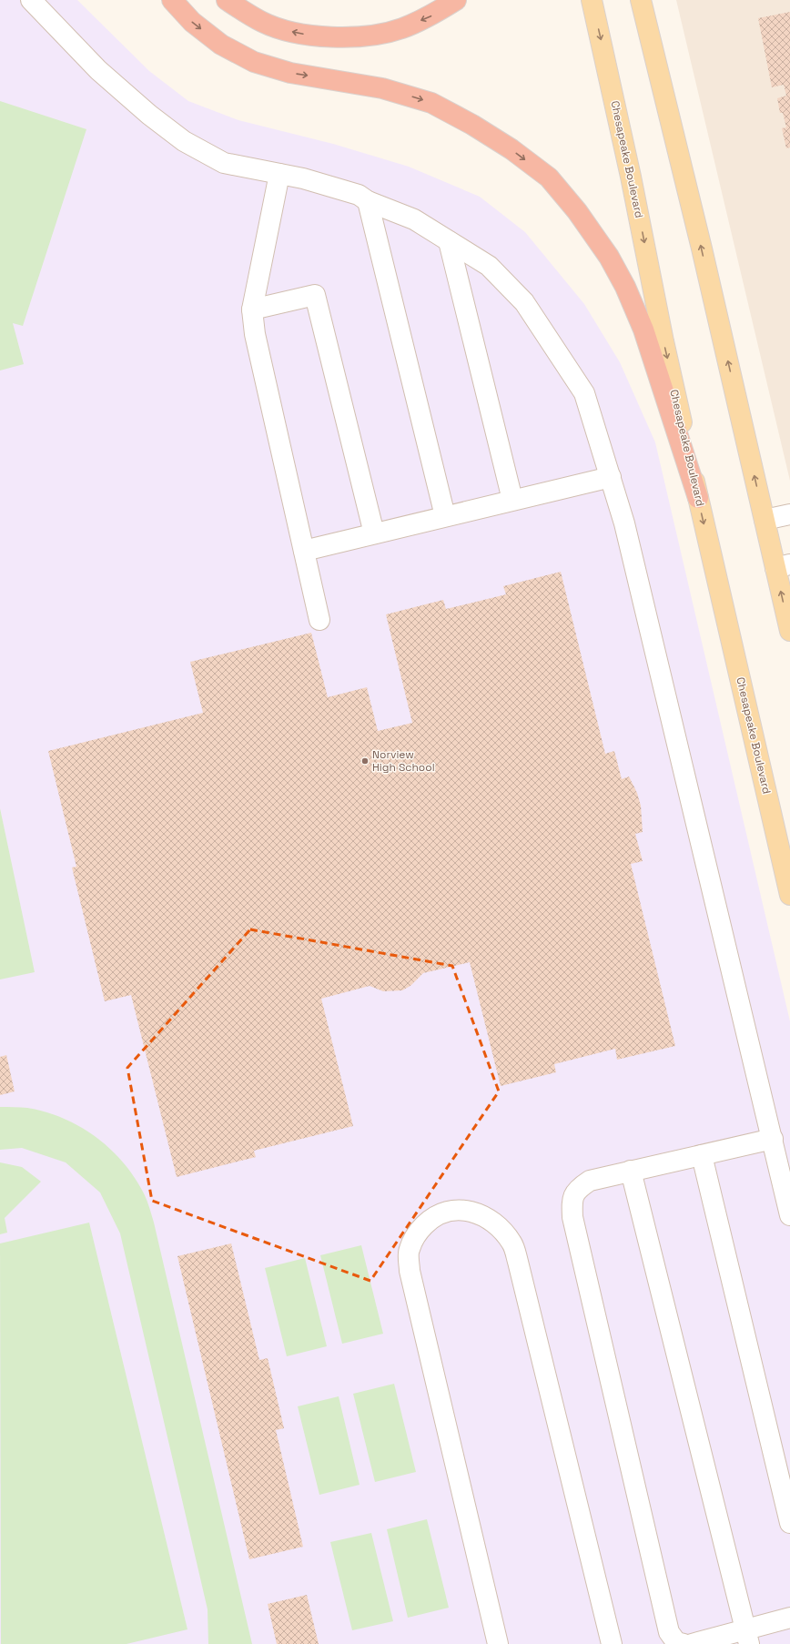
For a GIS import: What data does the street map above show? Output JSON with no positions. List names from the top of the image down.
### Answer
{
  "streets": {
    "main road": ["Chesapeake Boulevard"]
  },
  "places": ["Norview High School"]
}
